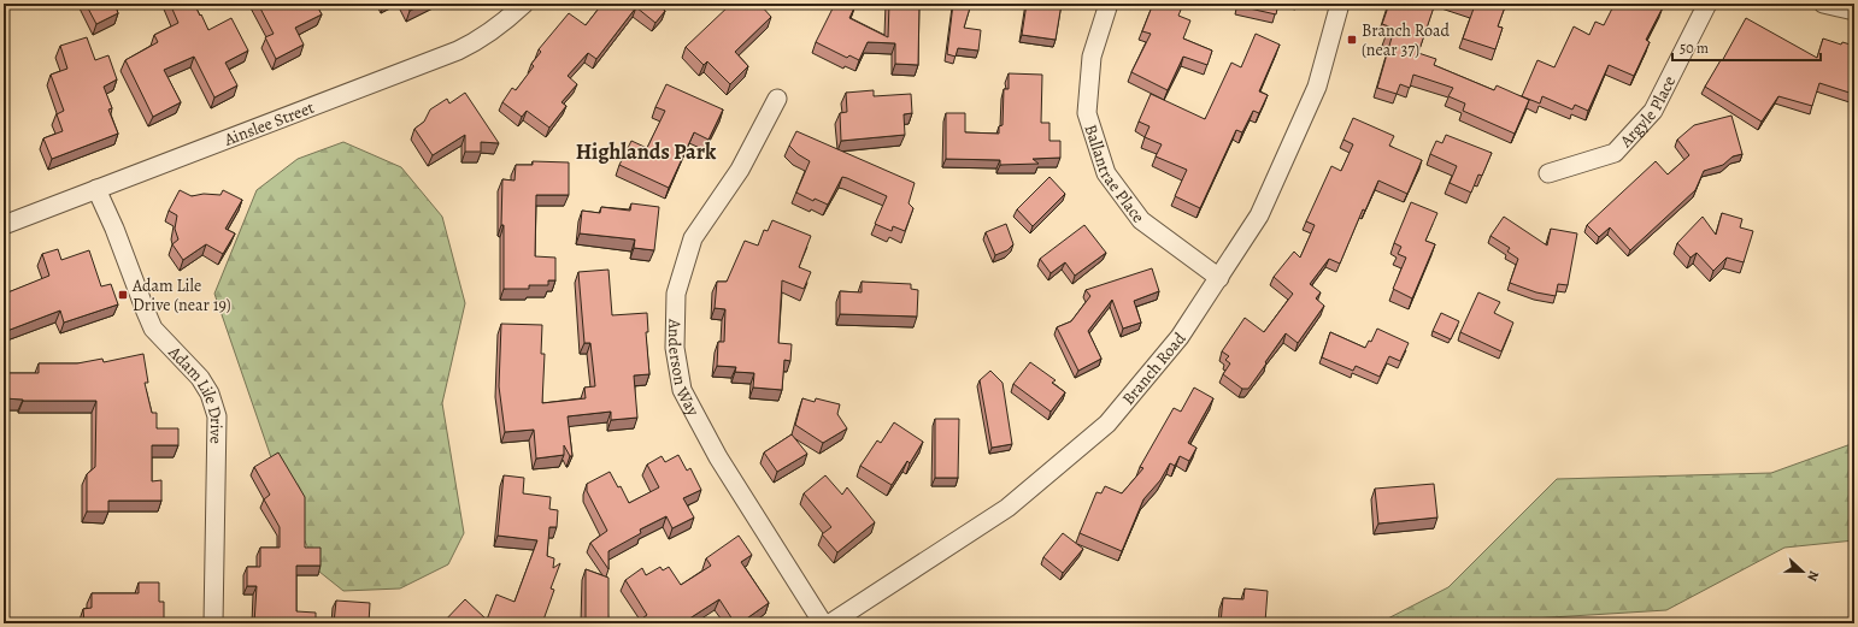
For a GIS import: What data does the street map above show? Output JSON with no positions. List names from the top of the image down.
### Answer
{
  "streets": {
    "street": [
      "Argyle Place",
      "Ainslee Street",
      "Ballantrae Place",
      "Anderson Way",
      "Branch Road",
      "Adam Lile Drive"
    ]
  },
  "crossings": [
    ["Ainslee Street", "Adam Lile Drive"],
    ["Ballantrae Place", "Branch Road"]
  ],
  "districts": ["Highlands Park"],
  "places": {
    "transit": ["Branch Road (near 37)", "Adam Lile Drive (near 19)"]
  },
  "scale_bar": "50 m",
  "north": "right"
}
